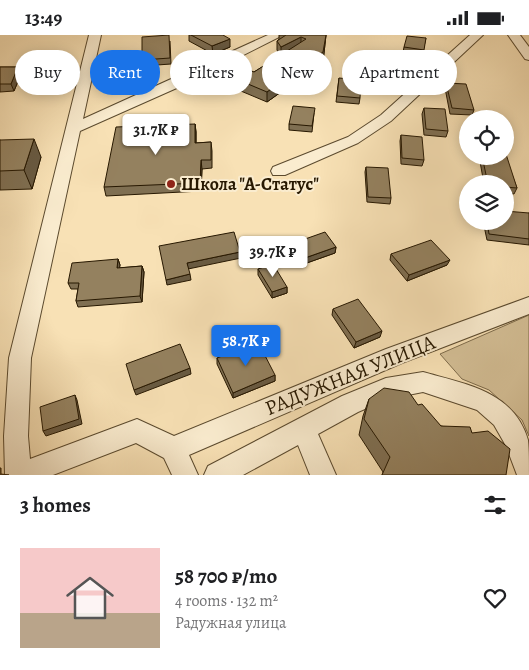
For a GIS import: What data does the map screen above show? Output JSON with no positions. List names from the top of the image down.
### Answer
{
  "streets": {
    "street": ["РАДУЖНАЯ УЛИЦА"]
  },
  "places": ["Школа \"А-Статус\""],
  "page": {
    "status": "13:49",
    "chip": [
      "Buy",
      "Rent",
      "Filters",
      "New",
      "Apartment"
    ],
    "price": ["31.7K ₽", "39.7K ₽", "58.7K ₽"],
    "heading": "3 homes",
    "list": [
      {
        "name": "58 700 ₽/mo",
        "note": "4 rooms · 132 m² · Радужная улица"
      }
    ]
  }
}
